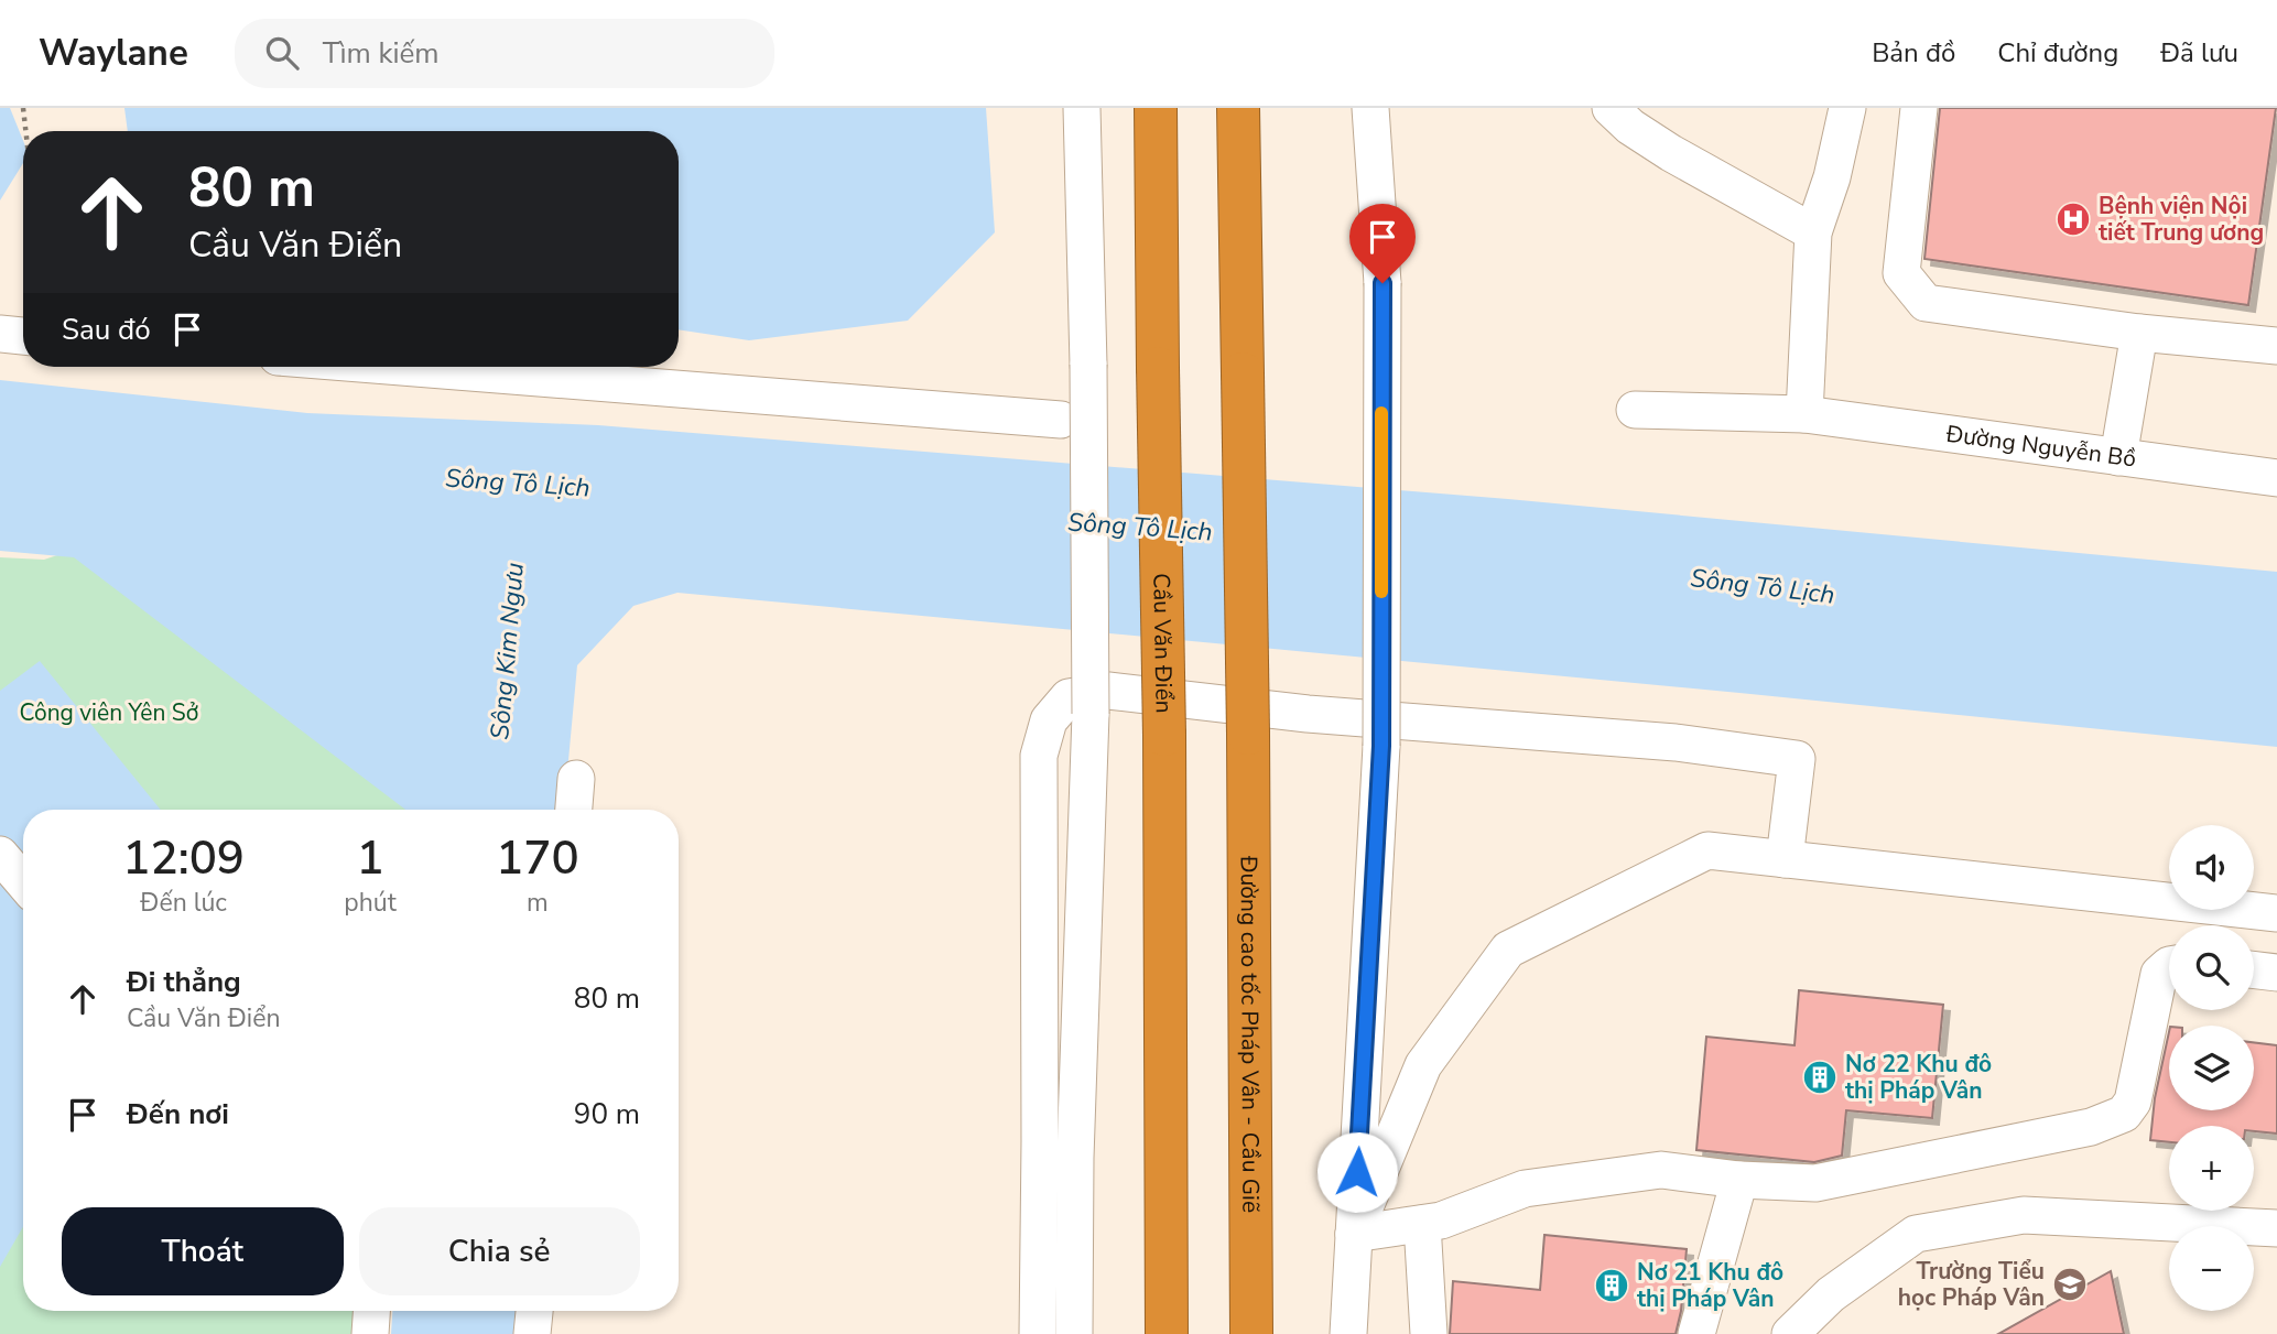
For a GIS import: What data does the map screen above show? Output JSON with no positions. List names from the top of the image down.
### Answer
{
  "streets": {
    "highway": ["Cầu Văn Điển", "Đường cao tốc Pháp Vân - Cầu Giẽ"],
    "street": ["Đường Nguyễn Bồ"]
  },
  "water": ["Sông Tô Lịch", "Sông Kim Ngưu"],
  "parks": ["Công viên Yên Sở"],
  "places": {
    "hospital": ["Bệnh viện Nội tiết Trung ương"],
    "building": ["Nơ 22 Khu đô thị Pháp Vân", "Nơ 21 Khu đô thị Pháp Vân"],
    "school or university": ["Trường Tiểu học Pháp Vân"]
  },
  "page": {
    "header": "Waylane",
    "search": "Tìm kiếm",
    "nav": ["Bản đồ", "Chỉ đường", "Đã lưu"],
    "turn": ["80 m", "Cầu Văn Điển"],
    "then": "Sau đó",
    "eta": [
      "12:09",
      "Đến lúc",
      "1",
      "phút",
      "170",
      "m"
    ],
    "map_buttons": ["+", "−"],
    "list": [
      {
        "name": "Đi thẳng",
        "note": "Cầu Văn Điển",
        "value": "80 m"
      },
      {
        "name": "Đến nơi",
        "value": "90 m"
      }
    ],
    "buttons": ["Thoát", "Chia sẻ"]
  }
}
